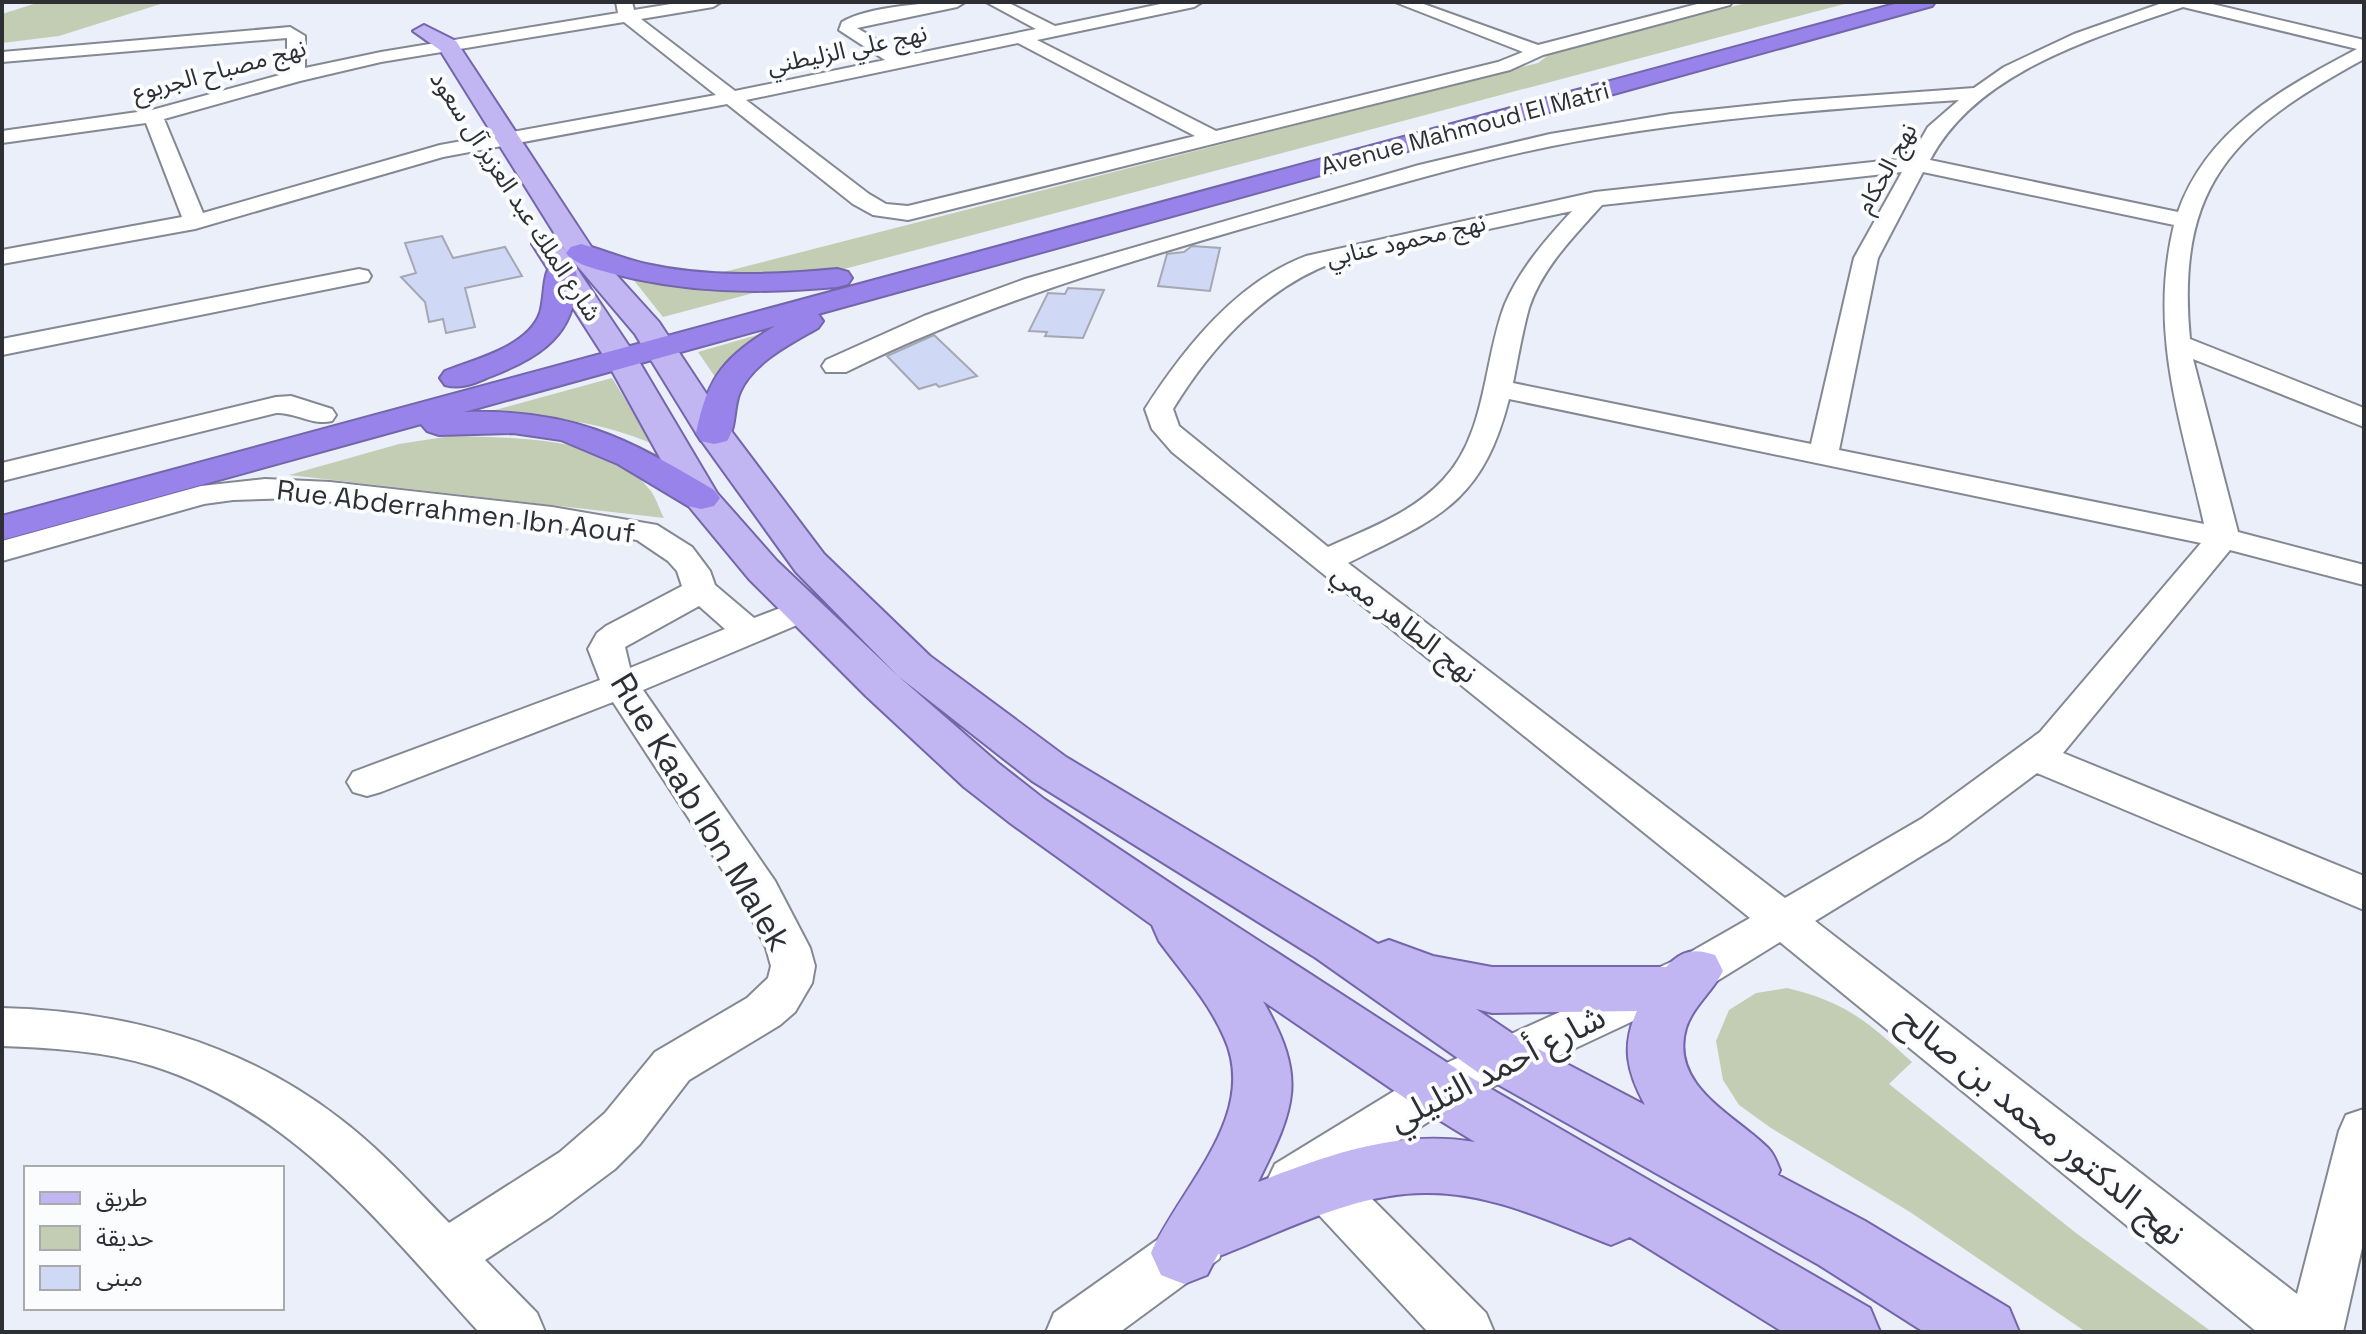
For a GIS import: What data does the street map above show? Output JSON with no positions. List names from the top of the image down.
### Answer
{
  "streets": {
    "highway": ["Avenue Mahmoud El Matri"],
    "main road": ["شارع الملك عبد العزيز آل سعود"],
    "street": [
      "نهج علي الزليطني",
      "نهج مصباح الجربوع",
      "نهج الحكام",
      "نهج محمود عنابي",
      "Rue Abderrahmen Ibn Aouf",
      "نهج الطاهر ممي",
      "Rue Kaab Ibn Malek",
      "شارع أحمد التليلي",
      "نهج الدكتور محمد بن صالح"
    ]
  },
  "crossings": [
    ["نهج علي الزليطني", "شارع الملك عبد العزيز آل سعود"],
    ["نهج مصباح الجربوع", "شارع الملك عبد العزيز آل سعود"],
    ["نهج الحكام", "نهج محمود عنابي"],
    ["نهج محمود عنابي", "نهج الطاهر ممي"],
    ["Rue Abderrahmen Ibn Aouf", "Rue Kaab Ibn Malek"],
    ["نهج الطاهر ممي", "شارع أحمد التليلي"],
    ["نهج الطاهر ممي", "نهج الدكتور محمد بن صالح"],
    ["شارع أحمد التليلي", "نهج الدكتور محمد بن صالح"]
  ],
  "legend": ["طريق", "حديقة", "مبنى"]
}
